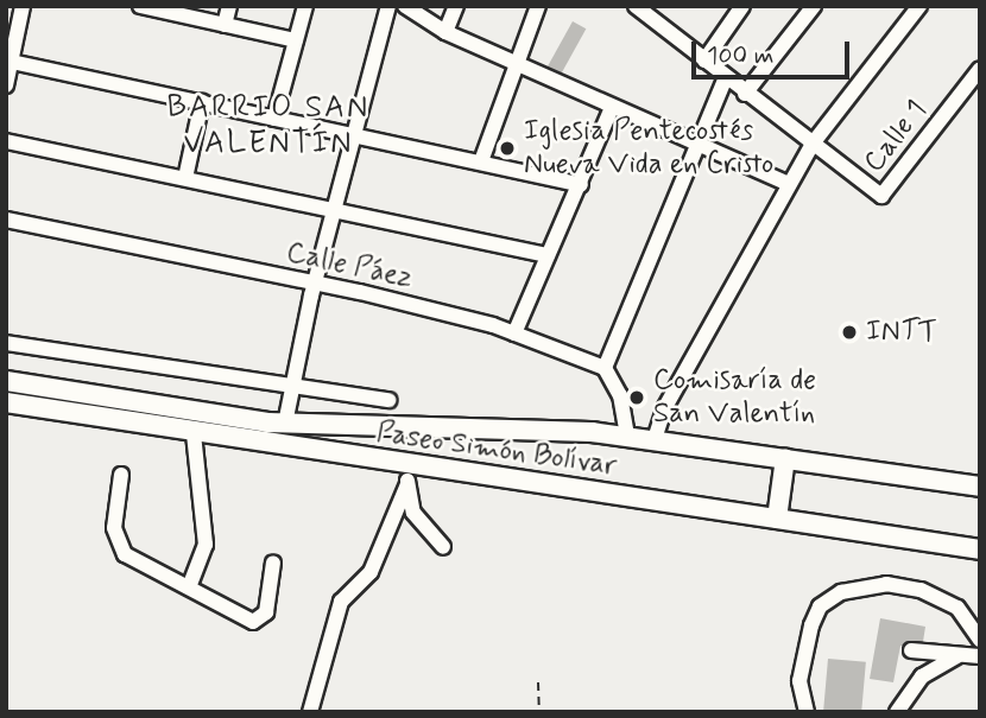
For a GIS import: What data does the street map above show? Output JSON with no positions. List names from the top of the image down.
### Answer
{
  "streets": {
    "main road": ["Paseo Simón Bolívar"],
    "street": ["Calle 1", "Calle Páez"]
  },
  "districts": ["BARRIO SAN VALENTÍN"],
  "places": ["Iglesia Pentecostés Nueva Vida en Cristo", "INTT", "Comisaría de San Valentín"],
  "scale_bar": "100 m"
}
